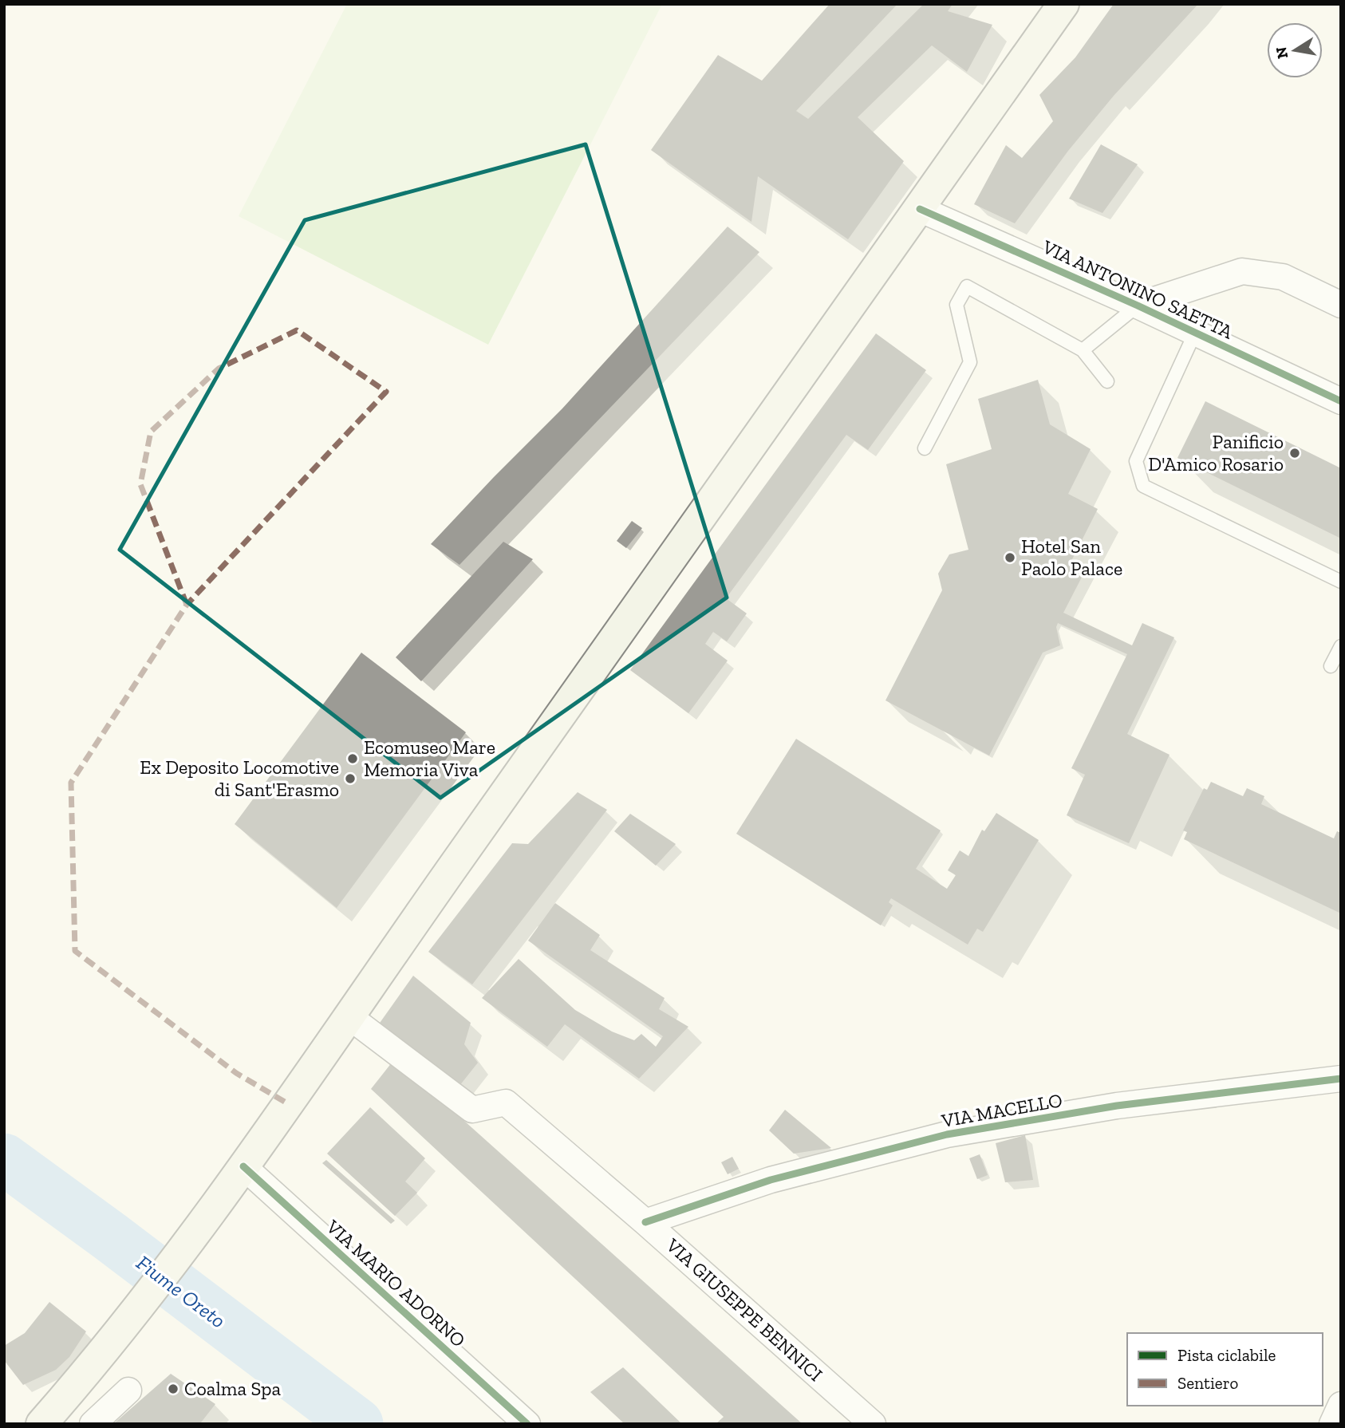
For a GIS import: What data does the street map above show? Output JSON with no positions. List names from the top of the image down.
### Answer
{
  "streets": {
    "street": [
      "VIA ANTONINO SAETTA",
      "VIA MACELLO",
      "VIA MARIO ADORNO",
      "VIA GIUSEPPE BENNICI"
    ]
  },
  "crossings": [
    ["VIA MACELLO", "VIA GIUSEPPE BENNICI"]
  ],
  "water": ["Fiume Oreto"],
  "places": [
    "Panificio D'Amico Rosario",
    "Hotel San Paolo Palace",
    "Ecomuseo Mare Memoria Viva",
    "Ex Deposito Locomotive di Sant'Erasmo",
    "Coalma Spa"
  ],
  "legend": ["Pista ciclabile", "Sentiero"],
  "north": "left"
}
